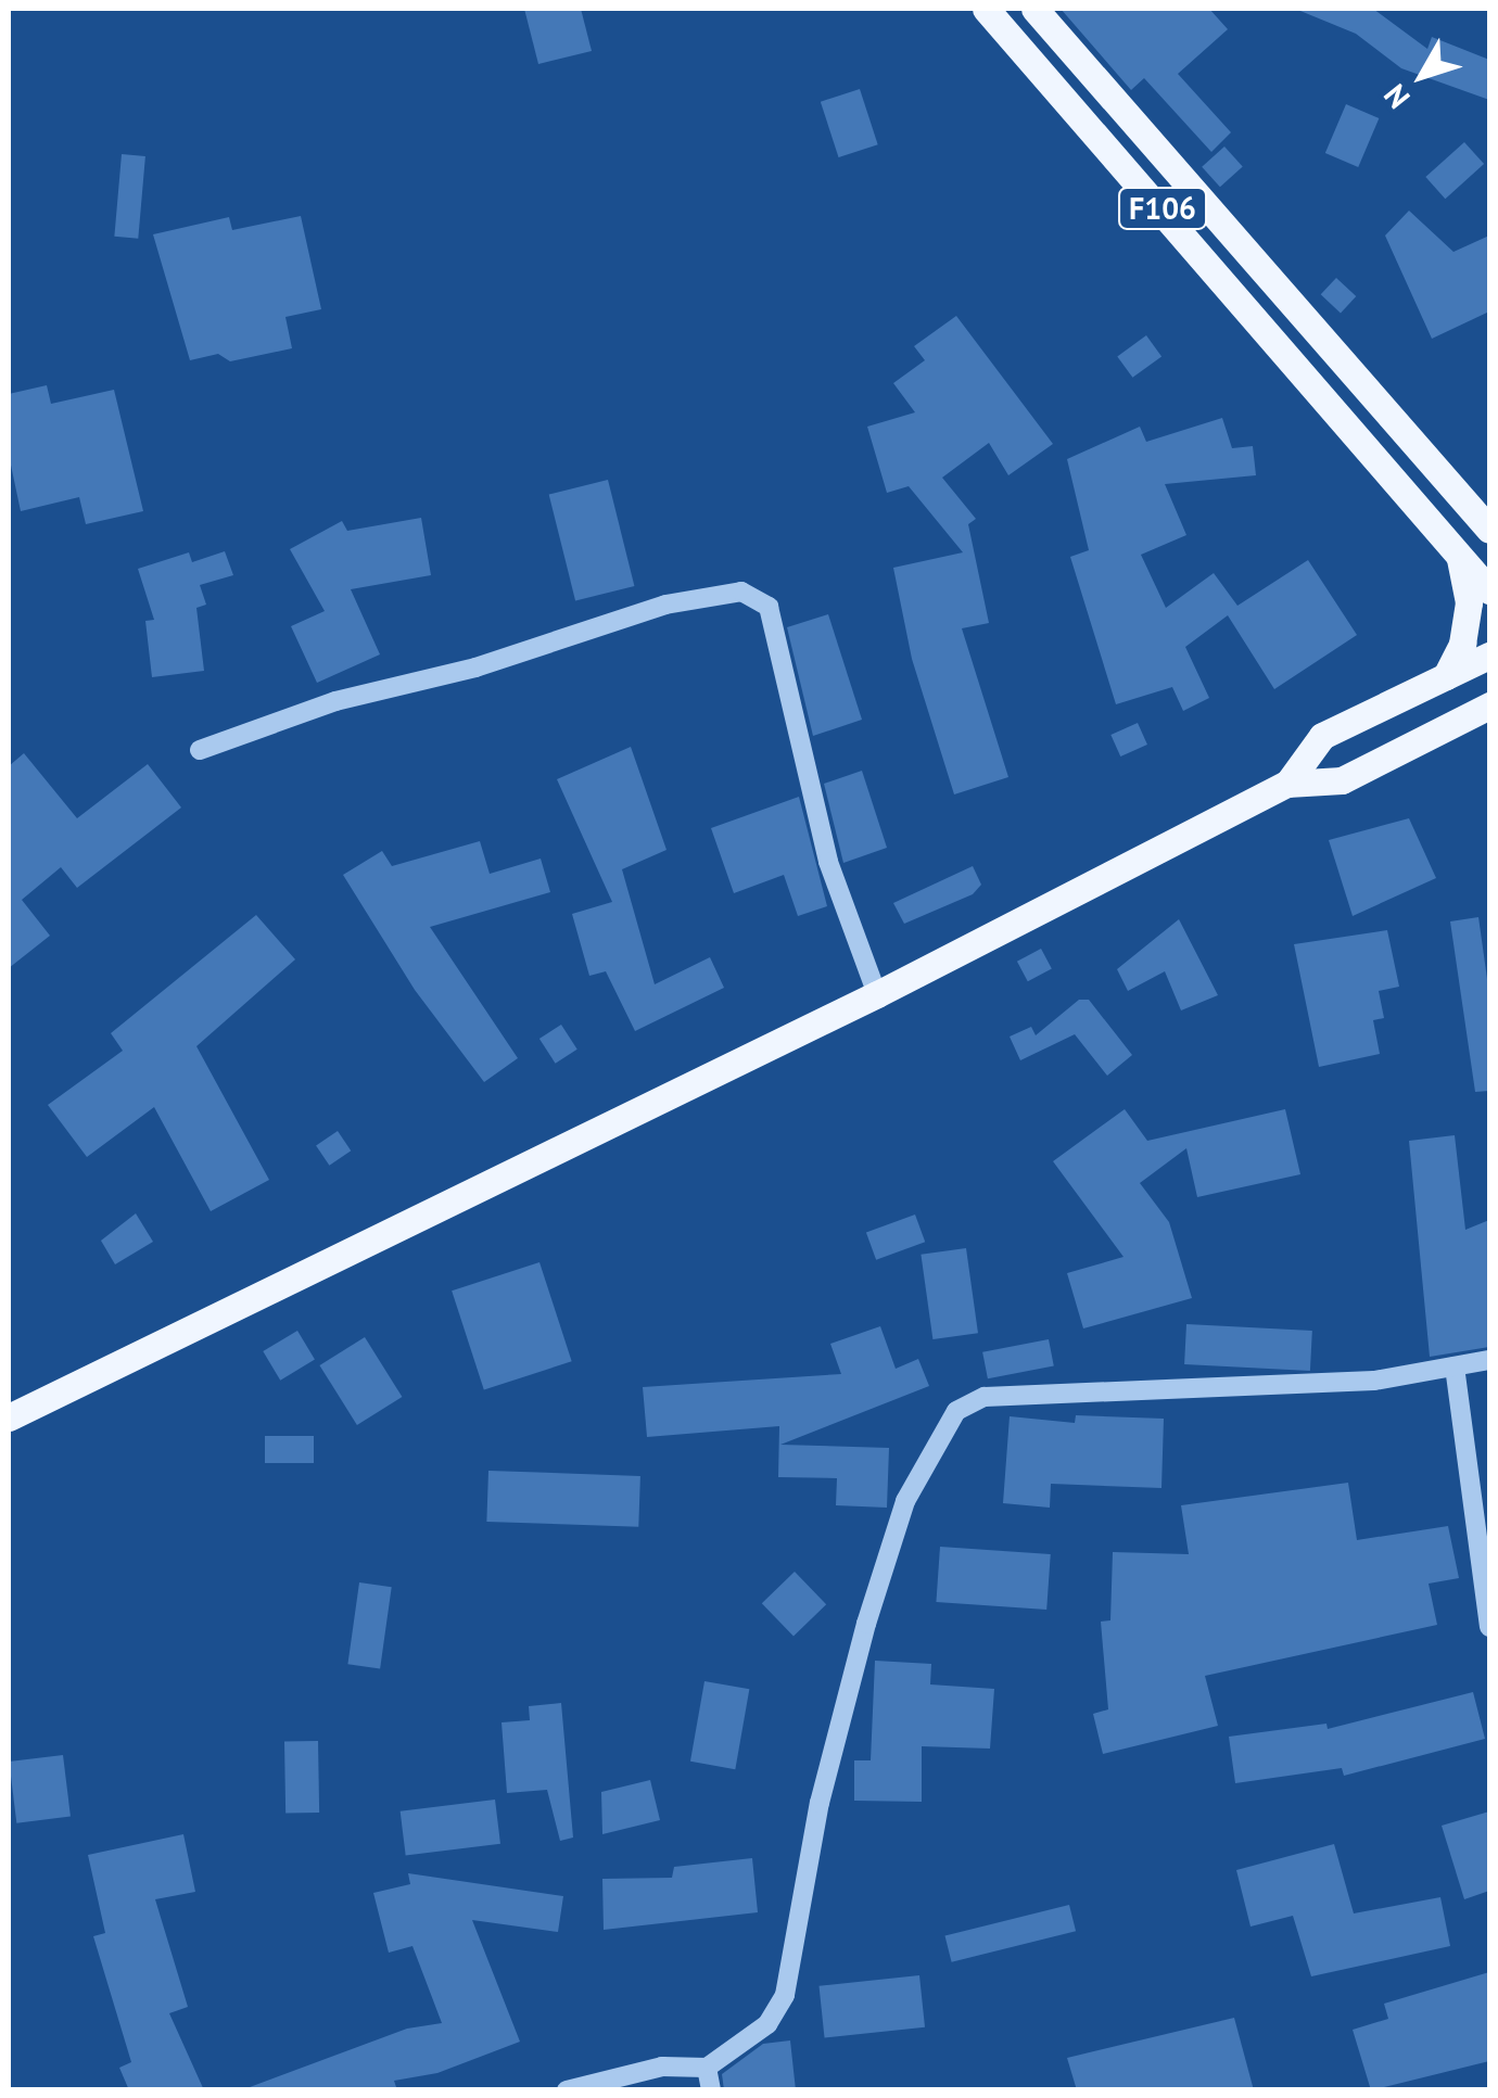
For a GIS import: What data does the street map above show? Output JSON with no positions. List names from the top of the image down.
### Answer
{
  "streets": {
    "main road": ["F106"]
  },
  "north": "bottom left"
}
